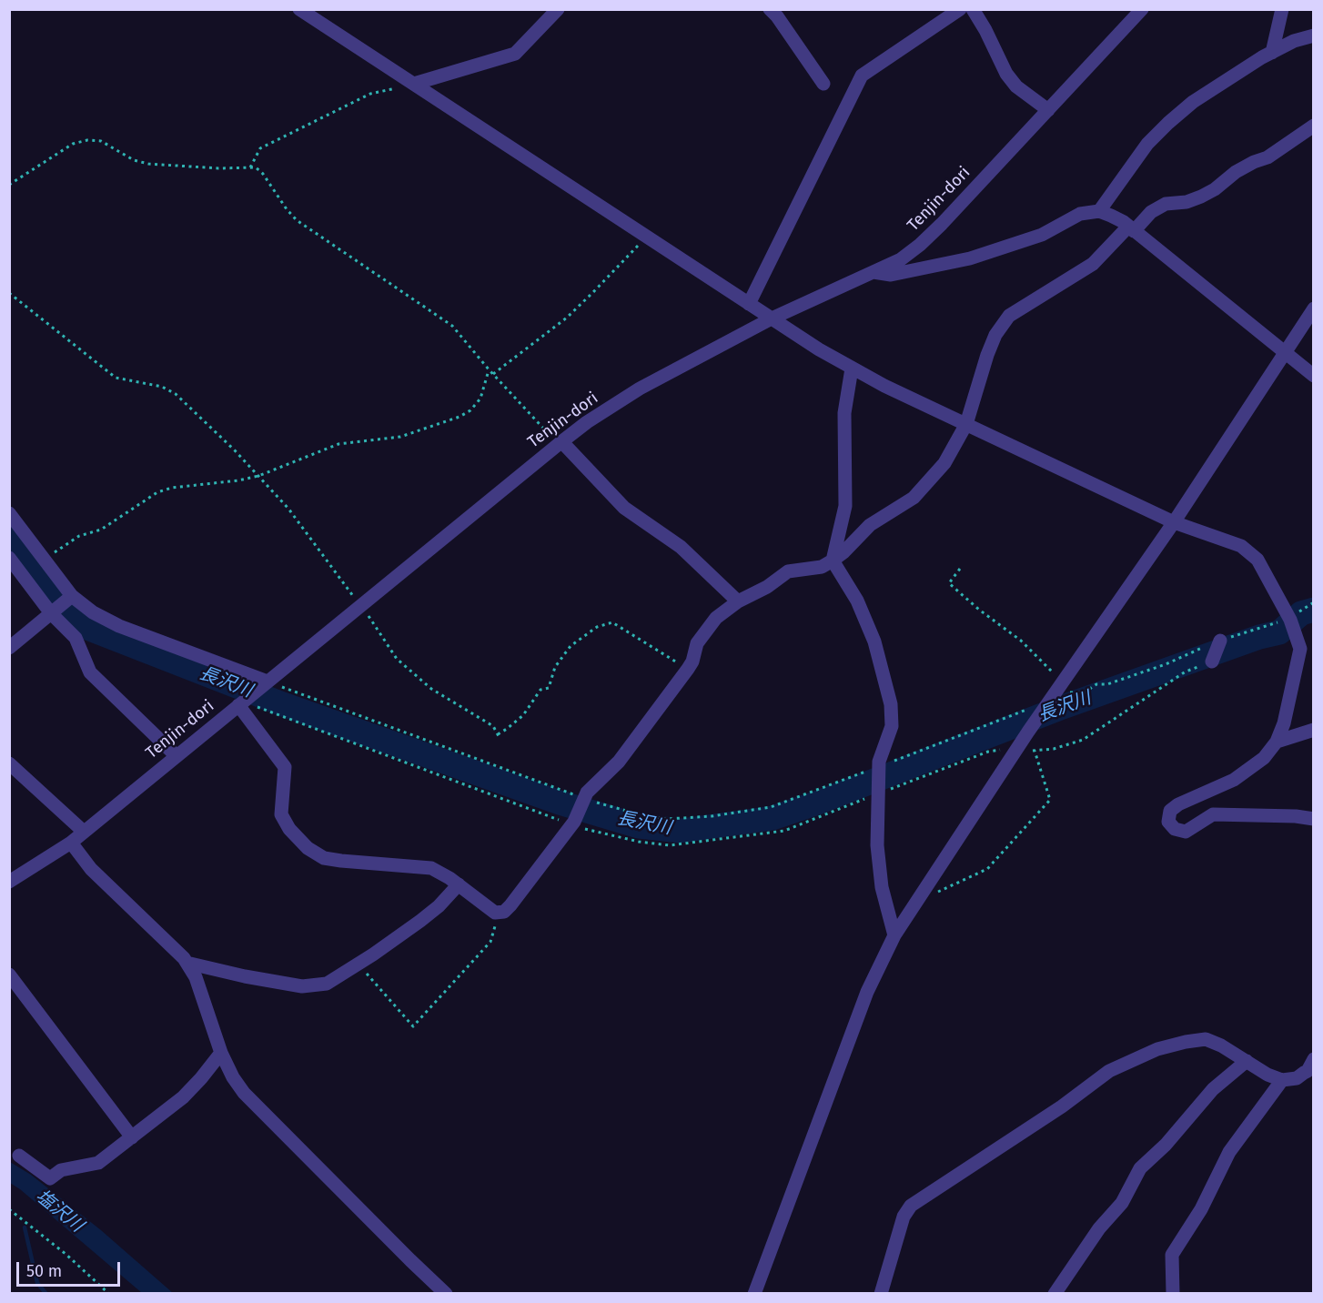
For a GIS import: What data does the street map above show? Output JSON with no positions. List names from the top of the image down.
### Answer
{
  "streets": {
    "street": ["Tenjin-dori"]
  },
  "water": ["長沢川", "塩沢川"],
  "scale_bar": "50 m"
}
